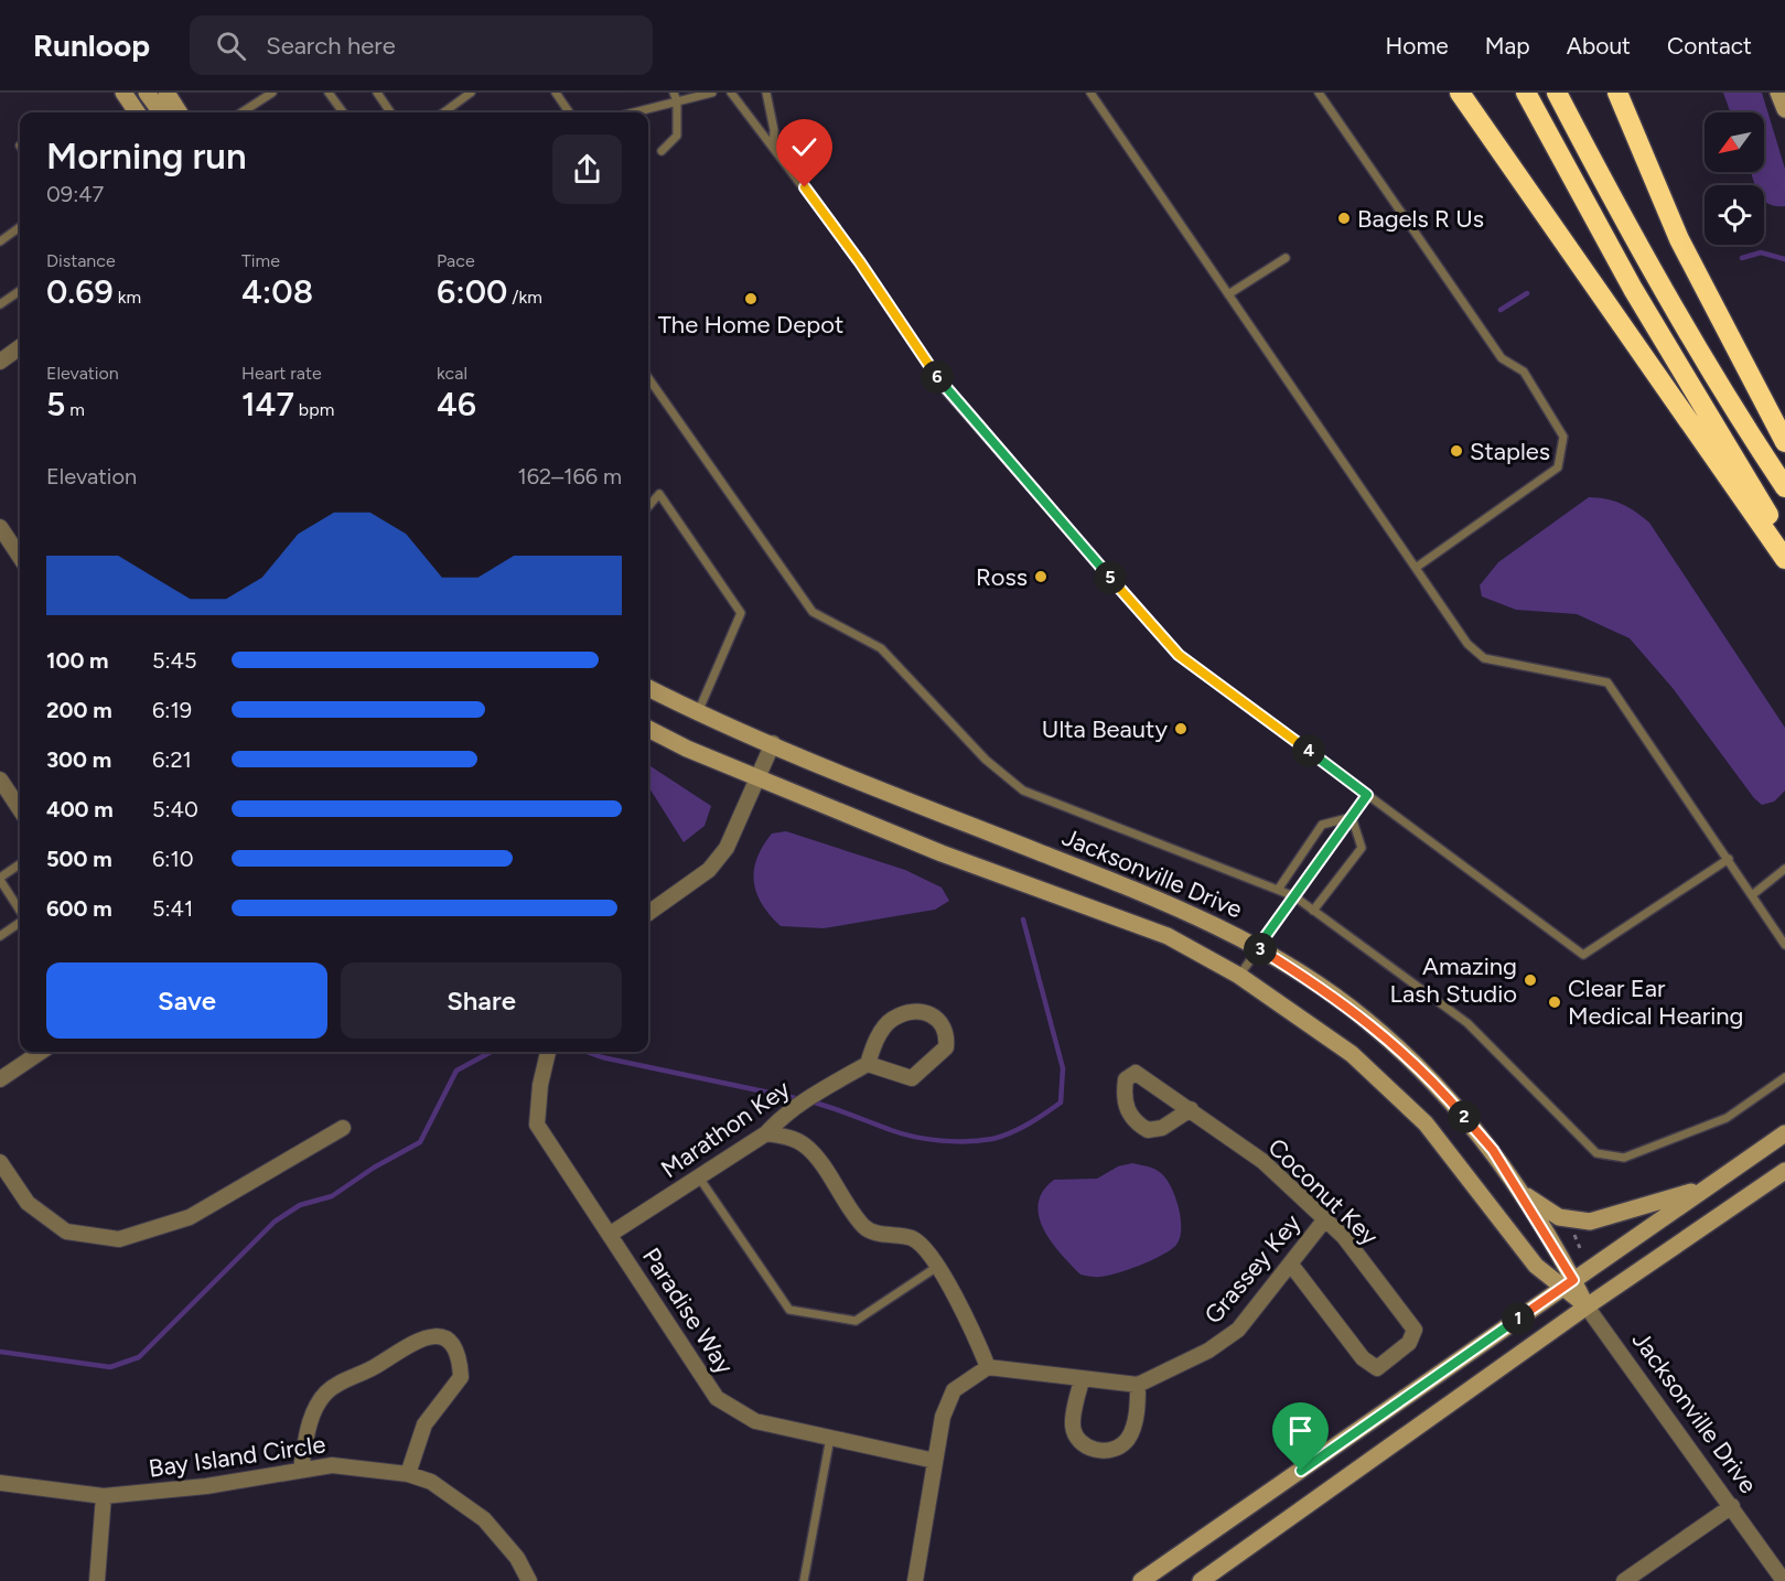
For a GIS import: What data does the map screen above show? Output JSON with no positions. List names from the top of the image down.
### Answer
{
  "streets": {
    "street": [
      "Jacksonville Drive",
      "Marathon Key",
      "Coconut Key",
      "Grassey Key",
      "Paradise Way",
      "Bay Island Circle"
    ]
  },
  "crossings": [
    ["Marathon Key", "Paradise Way"],
    ["Coconut Key", "Grassey Key"]
  ],
  "places": [
    "Bagels R Us",
    "The Home Depot",
    "Staples",
    "Ross",
    "Ulta Beauty",
    "Amazing Lash Studio",
    "Clear Ear Medical Hearing"
  ],
  "north": "bottom left",
  "page": {
    "header": "Runloop",
    "search": "Search here",
    "nav": [
      "Home",
      "Map",
      "About",
      "Contact"
    ],
    "heading": ["Morning run", "09:47"],
    "stats": [
      ["Distance", "0.69 km"],
      ["Time", "4:08"],
      ["Pace", "6:00 /km"],
      ["Elevation", "5 m"],
      ["Heart rate", "147 bpm"],
      ["kcal", "46"]
    ],
    "pins": [
      "6",
      "5",
      "4",
      "3",
      "2",
      "1"
    ],
    "chart": ["Elevation", "162–166 m"],
    "list": [
      {
        "name": "100 m",
        "note": "5:45"
      },
      {
        "name": "200 m",
        "note": "6:19"
      },
      {
        "name": "300 m",
        "note": "6:21"
      },
      {
        "name": "400 m",
        "note": "5:40"
      },
      {
        "name": "500 m",
        "note": "6:10"
      },
      {
        "name": "600 m",
        "note": "5:41"
      }
    ],
    "buttons": ["Save", "Share"]
  }
}
